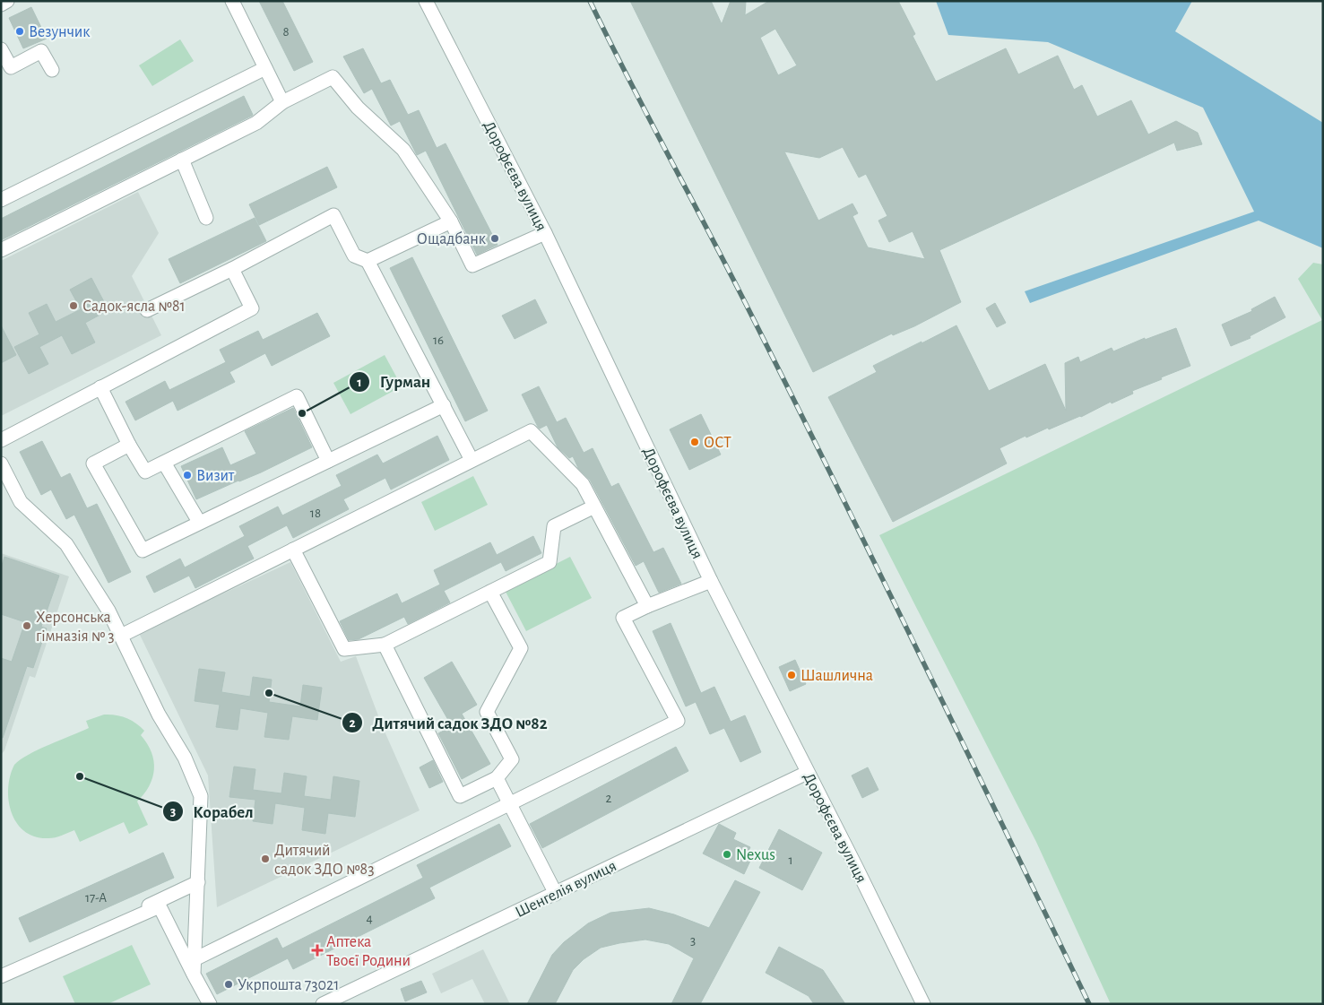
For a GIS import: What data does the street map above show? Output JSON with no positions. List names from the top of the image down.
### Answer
{
  "streets": {
    "street": ["Дорофєєва вулиця", "Шенгелія вулиця"]
  },
  "crossings": [
    ["Дорофєєва вулиця", "Шенгелія вулиця"]
  ],
  "places": {
    "other": [
      "Везунчик",
      "Ощадбанк",
      "Садок-ясла №81",
      "Гурман",
      "ОСТ",
      "Визит",
      "Херсонська гімназія № 3",
      "Шашлична",
      "Дитячий садок ЗДО №82",
      "Корабел",
      "Nexus",
      "Дитячий садок ЗДО №83",
      "Укрпошта 73021"
    ],
    "health": ["Аптека Твоєї Родини"]
  },
  "house_numbers": [
    "8",
    "16",
    "18",
    "2",
    "1",
    "17-А",
    "4",
    "3"
  ]
}
